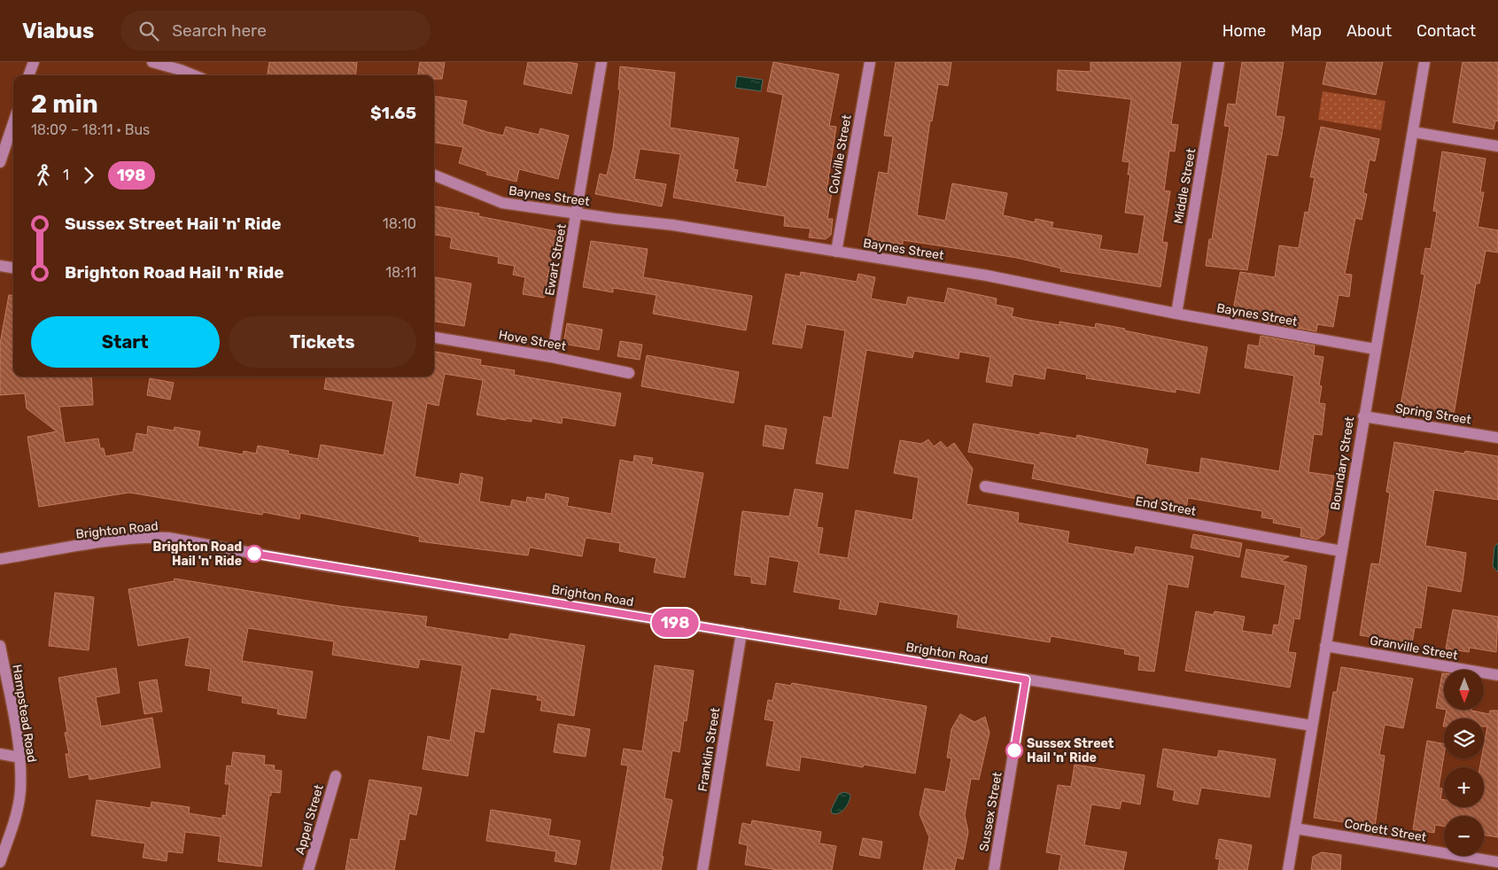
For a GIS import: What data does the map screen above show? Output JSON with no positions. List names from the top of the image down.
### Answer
{
  "streets": {
    "street": [
      "Colville Street",
      "Middle Street",
      "Baynes Street",
      "Ewart Street",
      "Hove Street",
      "Spring Street",
      "Boundary Street",
      "End Street",
      "Brighton Road",
      "Granville Street",
      "Hampstead Road",
      "Franklin Street",
      "Sussex Street",
      "Appel Street",
      "Corbett Street"
    ]
  },
  "crossings": [
    ["Colville Street", "Baynes Street"],
    ["Middle Street", "Baynes Street"],
    ["Baynes Street", "Ewart Street"],
    ["Baynes Street", "Boundary Street"],
    ["Ewart Street", "Hove Street"],
    ["Spring Street", "Boundary Street"],
    ["Boundary Street", "End Street"],
    ["Boundary Street", "Brighton Road"],
    ["Boundary Street", "Granville Street"],
    ["Boundary Street", "Corbett Street"],
    ["Brighton Road", "Franklin Street"],
    ["Brighton Road", "Sussex Street"]
  ],
  "places": ["Brighton Road Hail 'n' Ride", "Sussex Street Hail 'n' Ride"],
  "lines": ["bus line 198"],
  "north": "bottom",
  "page": {
    "header": "Viabus",
    "search": "Search here",
    "nav": [
      "Home",
      "Map",
      "About",
      "Contact"
    ],
    "on_map": "198",
    "heading": ["2 min", "18:09 – 18:11 · Bus", "$1.65"],
    "legs": ["1", "198"],
    "list": [
      {
        "name": "Sussex Street Hail 'n' Ride",
        "value": "18:10"
      },
      {
        "name": "Brighton Road Hail 'n' Ride",
        "value": "18:11"
      }
    ],
    "buttons": ["Start", "Tickets"],
    "map_buttons": ["+", "−"]
  }
}
